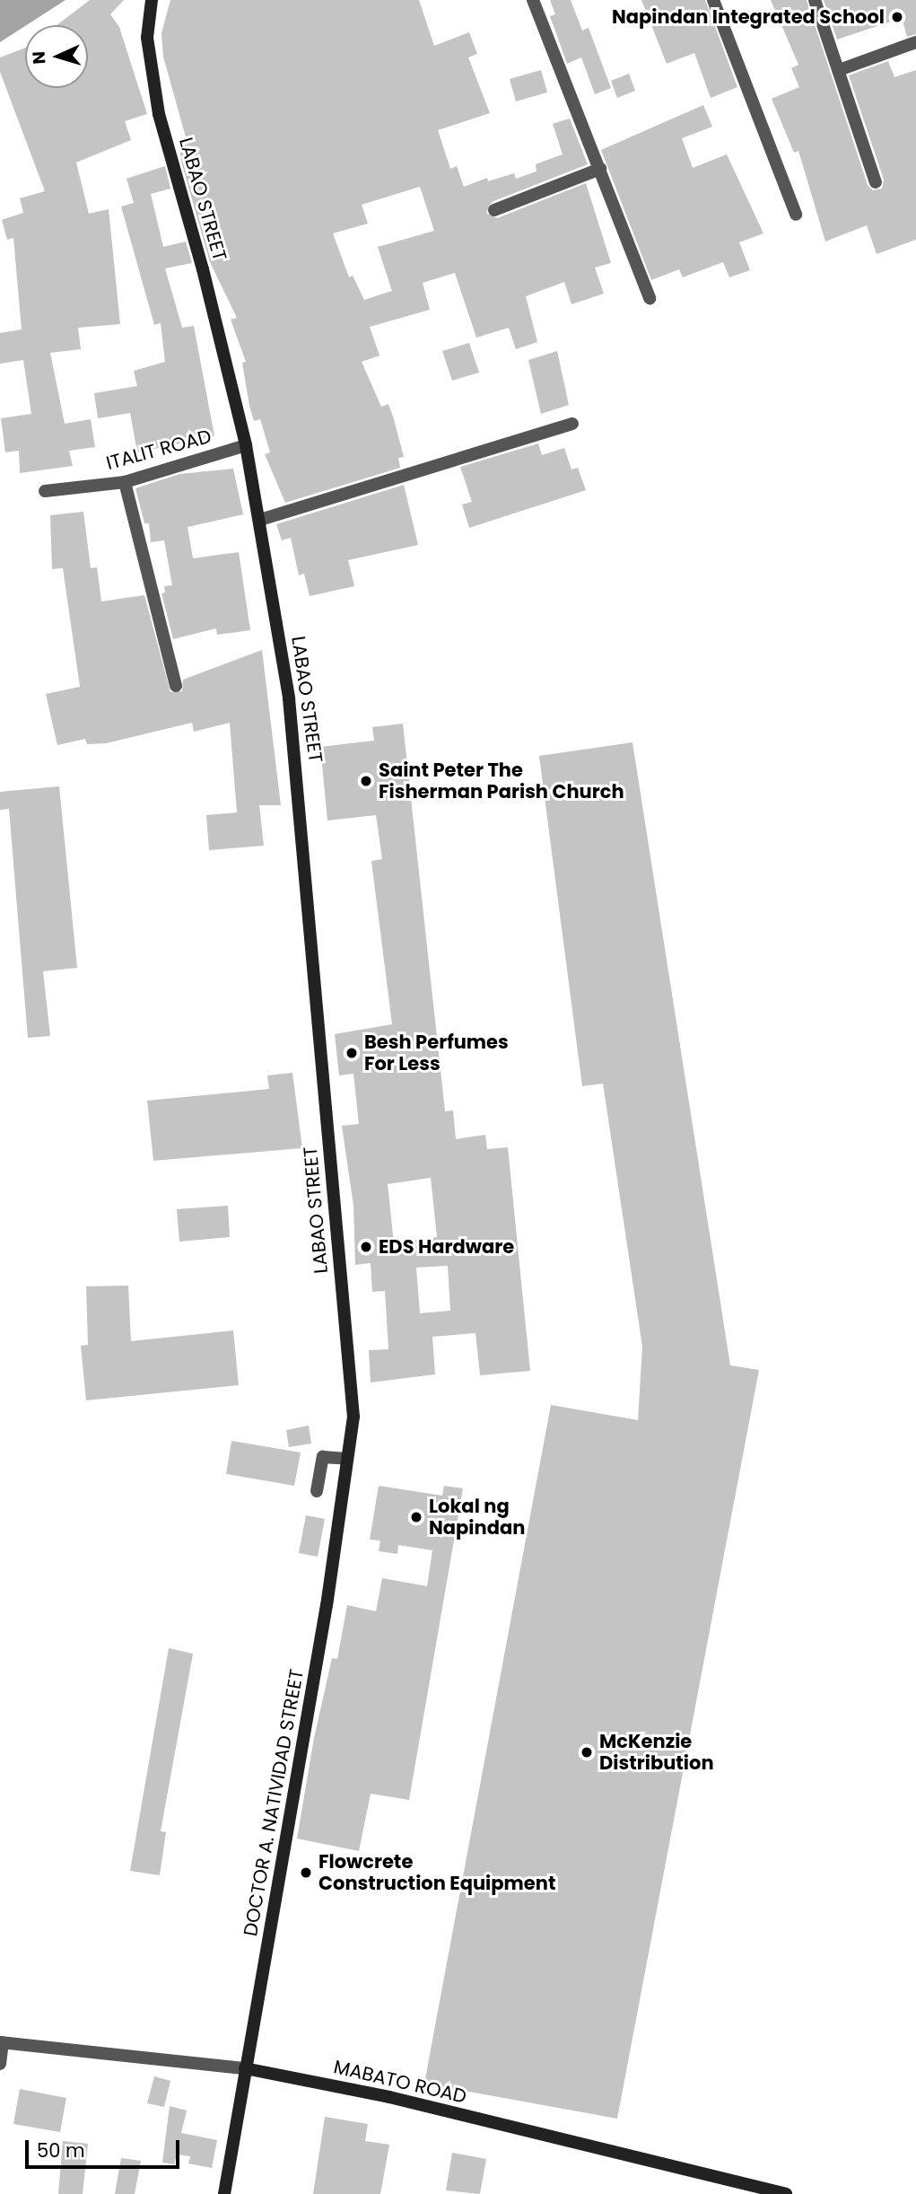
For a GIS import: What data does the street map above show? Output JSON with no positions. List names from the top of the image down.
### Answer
{
  "streets": {
    "main road": ["LABAO STREET", "DOCTOR A. NATIVIDAD STREET", "MABATO ROAD"],
    "street": ["ITALIT ROAD"]
  },
  "crossings": [
    ["LABAO STREET", "ITALIT ROAD"],
    ["LABAO STREET", "DOCTOR A. NATIVIDAD STREET"],
    ["DOCTOR A. NATIVIDAD STREET", "MABATO ROAD"]
  ],
  "places": [
    "Napindan Integrated School",
    "Saint Peter The Fisherman Parish Church",
    "Besh Perfumes For Less",
    "EDS Hardware",
    "Lokal ng Napindan",
    "McKenzie Distribution",
    "Flowcrete Construction Equipment"
  ],
  "scale_bar": "50 m",
  "north": "left"
}
